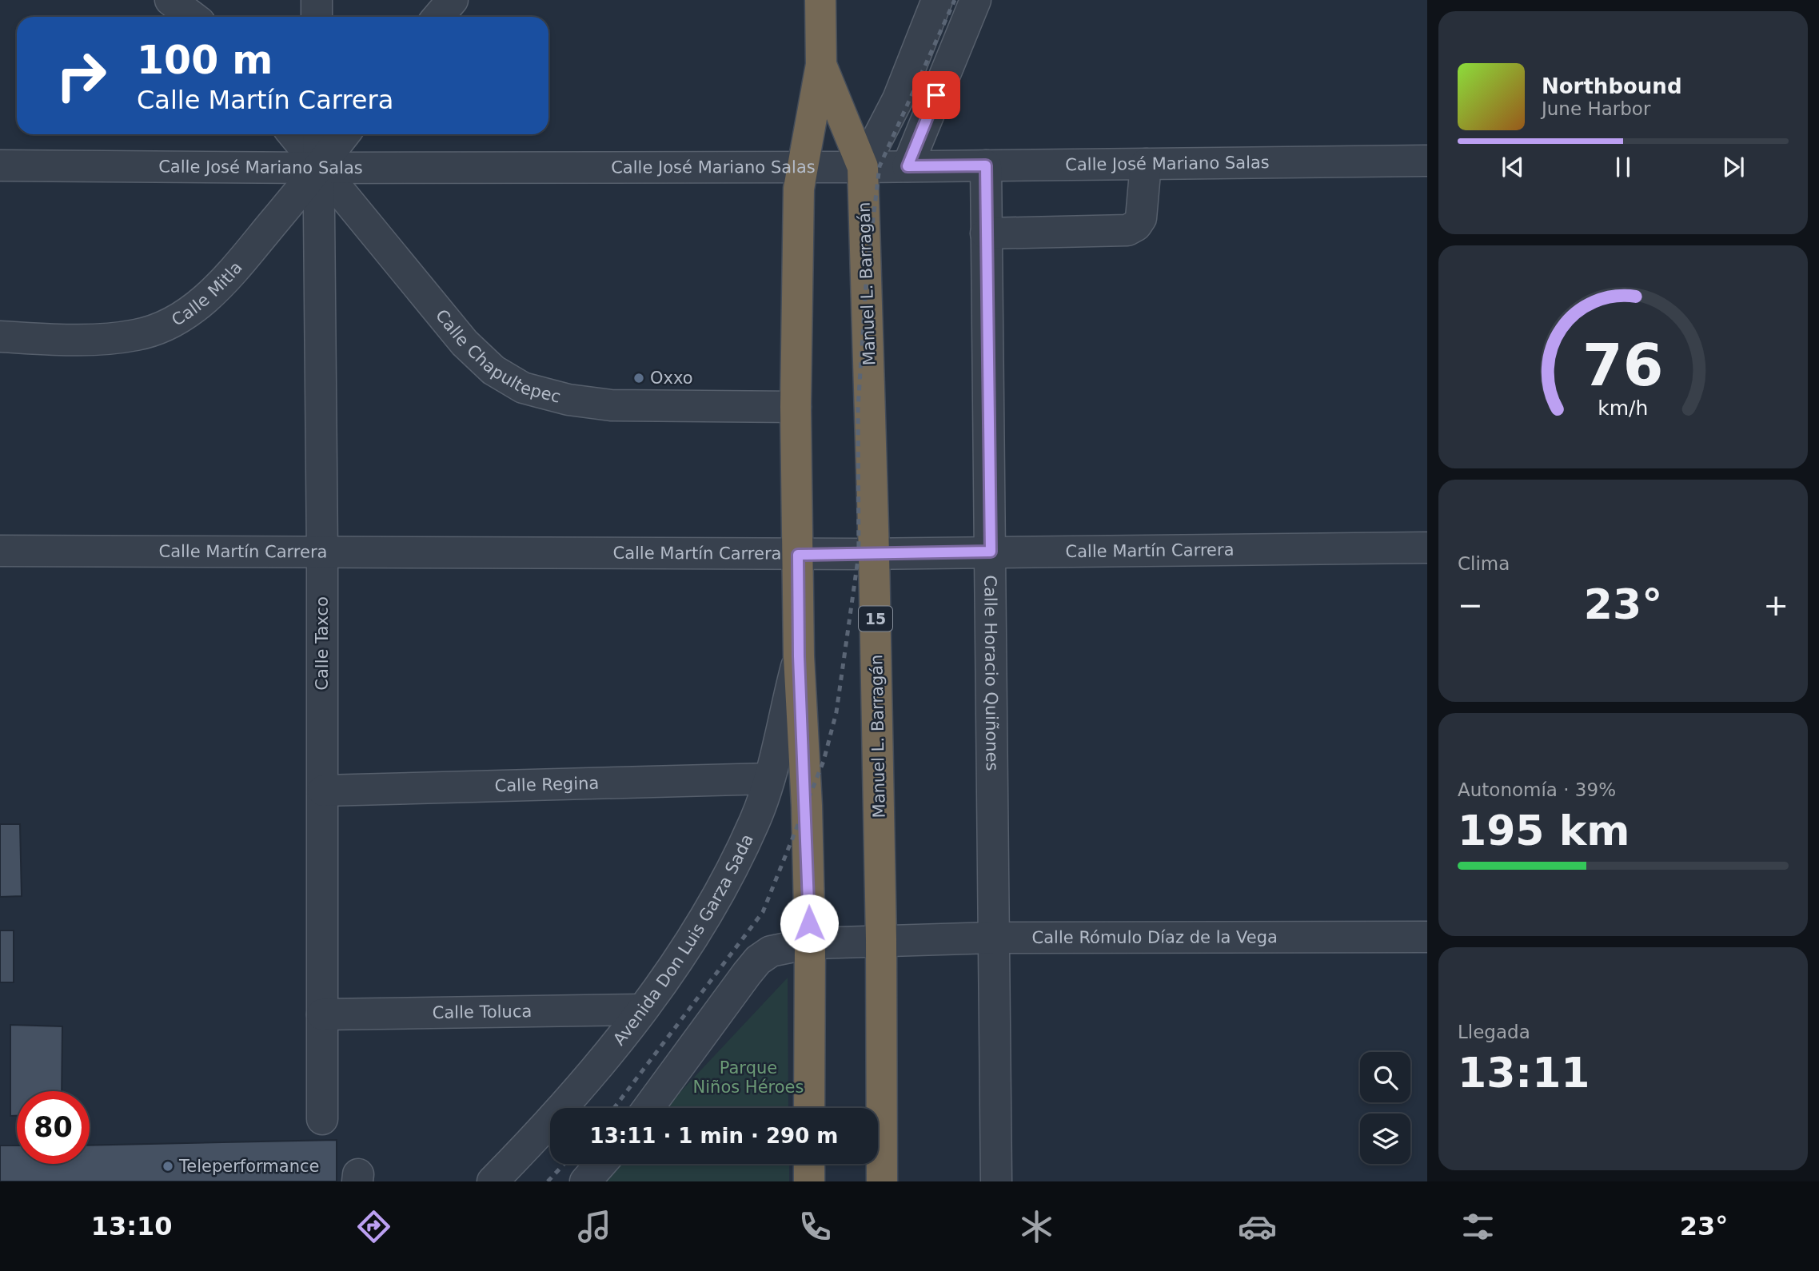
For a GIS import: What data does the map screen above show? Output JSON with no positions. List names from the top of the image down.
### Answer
{
  "streets": {
    "highway": ["Manuel L. Barragán", "15"],
    "street": [
      "Calle José Mariano Salas",
      "Calle Mitla",
      "Calle Chapultepec",
      "Calle Martín Carrera",
      "Calle Taxco",
      "Calle Horacio Quiñones",
      "Calle Regina",
      "Calle Rómulo Díaz de la Vega",
      "Avenida Don Luis Garza Sada",
      "Calle Toluca"
    ]
  },
  "crossings": [
    ["Calle José Mariano Salas", "Manuel L. Barragán"],
    ["Calle José Mariano Salas", "Calle Mitla"],
    ["Calle José Mariano Salas", "Calle Chapultepec"],
    ["Calle José Mariano Salas", "Calle Taxco"],
    ["Calle José Mariano Salas", "Calle Horacio Quiñones"],
    ["Manuel L. Barragán", "Calle Chapultepec"],
    ["Manuel L. Barragán", "Calle Martín Carrera"],
    ["Manuel L. Barragán", "Calle Rómulo Díaz de la Vega"],
    ["Manuel L. Barragán", "Avenida Don Luis Garza Sada"],
    ["Calle Mitla", "Calle Chapultepec"],
    ["Calle Mitla", "Calle Taxco"],
    ["Calle Chapultepec", "Calle Taxco"],
    ["Calle Martín Carrera", "Calle Taxco"],
    ["Calle Martín Carrera", "Calle Horacio Quiñones"],
    ["Calle Taxco", "Calle Regina"],
    ["Calle Taxco", "Calle Toluca"],
    ["Calle Horacio Quiñones", "Calle Rómulo Díaz de la Vega"],
    ["Calle Regina", "Avenida Don Luis Garza Sada"],
    ["Avenida Don Luis Garza Sada", "Calle Toluca"]
  ],
  "parks": ["Parque Niños Héroes"],
  "places": ["Oxxo", "Teleperformance"],
  "page": {
    "turn": ["100 m", "Calle Martín Carrera"],
    "song": ["Northbound", "June Harbor"],
    "tile": [
      "Clima",
      ["Autonomía · 39%", "195 km"],
      ["Llegada", "13:11"]
    ],
    "heat": ["−", "23°", "+"],
    "limit": "80",
    "trip": "13:11 · 1 min · 290 m",
    "tabs": ["13:10", "23°"],
    "gauge": ["76", "km/h"]
  }
}
